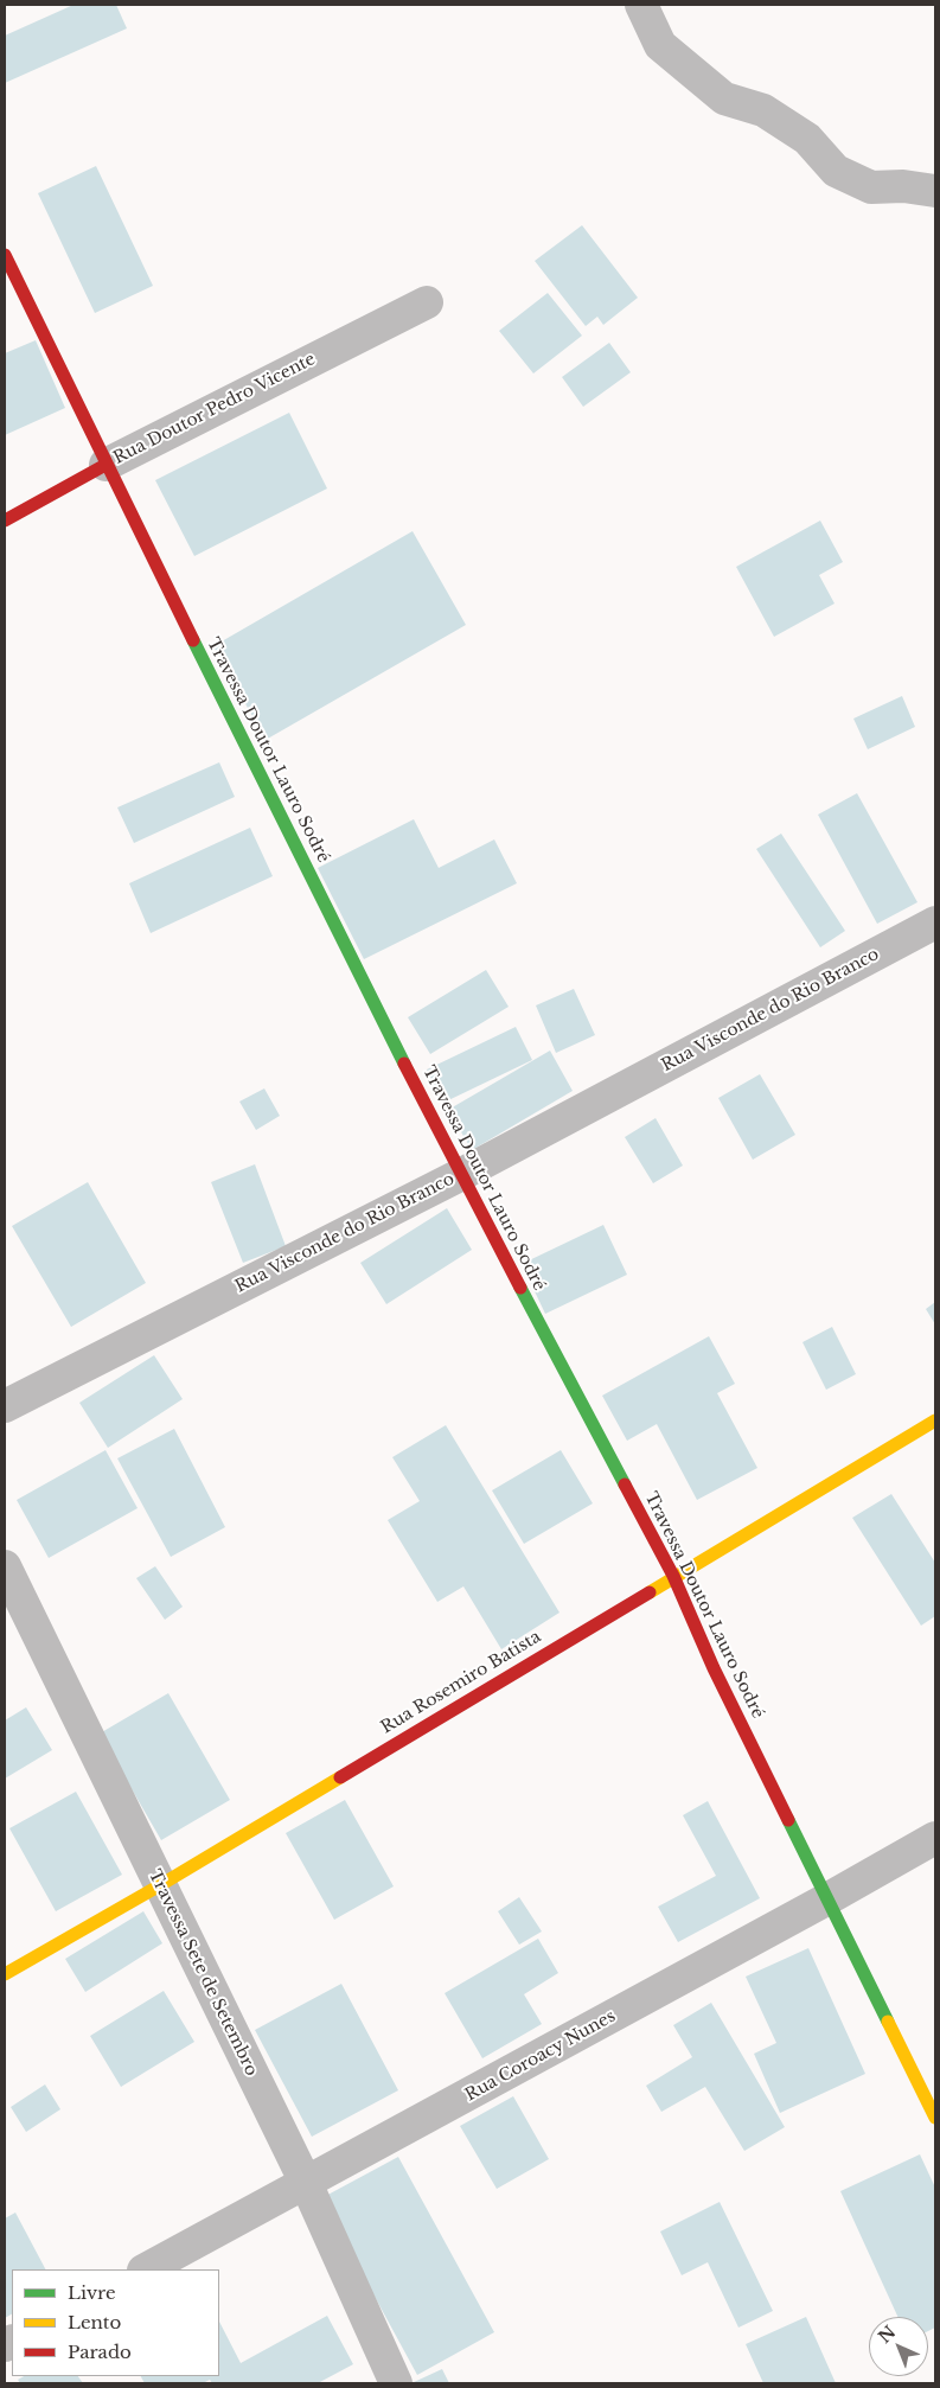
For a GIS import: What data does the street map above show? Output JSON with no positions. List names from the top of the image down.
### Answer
{
  "streets": {
    "street": [
      "Rua Doutor Pedro Vicente",
      "Travessa Doutor Lauro Sodré",
      "Rua Visconde do Rio Branco",
      "Rua Rosemiro Batista",
      "Travessa Sete de Setembro",
      "Rua Coroacy Nunes"
    ]
  },
  "crossings": [
    ["Rua Doutor Pedro Vicente", "Travessa Doutor Lauro Sodré"],
    ["Travessa Doutor Lauro Sodré", "Rua Visconde do Rio Branco"],
    ["Travessa Doutor Lauro Sodré", "Rua Rosemiro Batista"],
    ["Travessa Doutor Lauro Sodré", "Rua Coroacy Nunes"],
    ["Rua Rosemiro Batista", "Travessa Sete de Setembro"],
    ["Travessa Sete de Setembro", "Rua Coroacy Nunes"]
  ],
  "legend": ["Livre", "Lento", "Parado"],
  "north": "top left"
}
